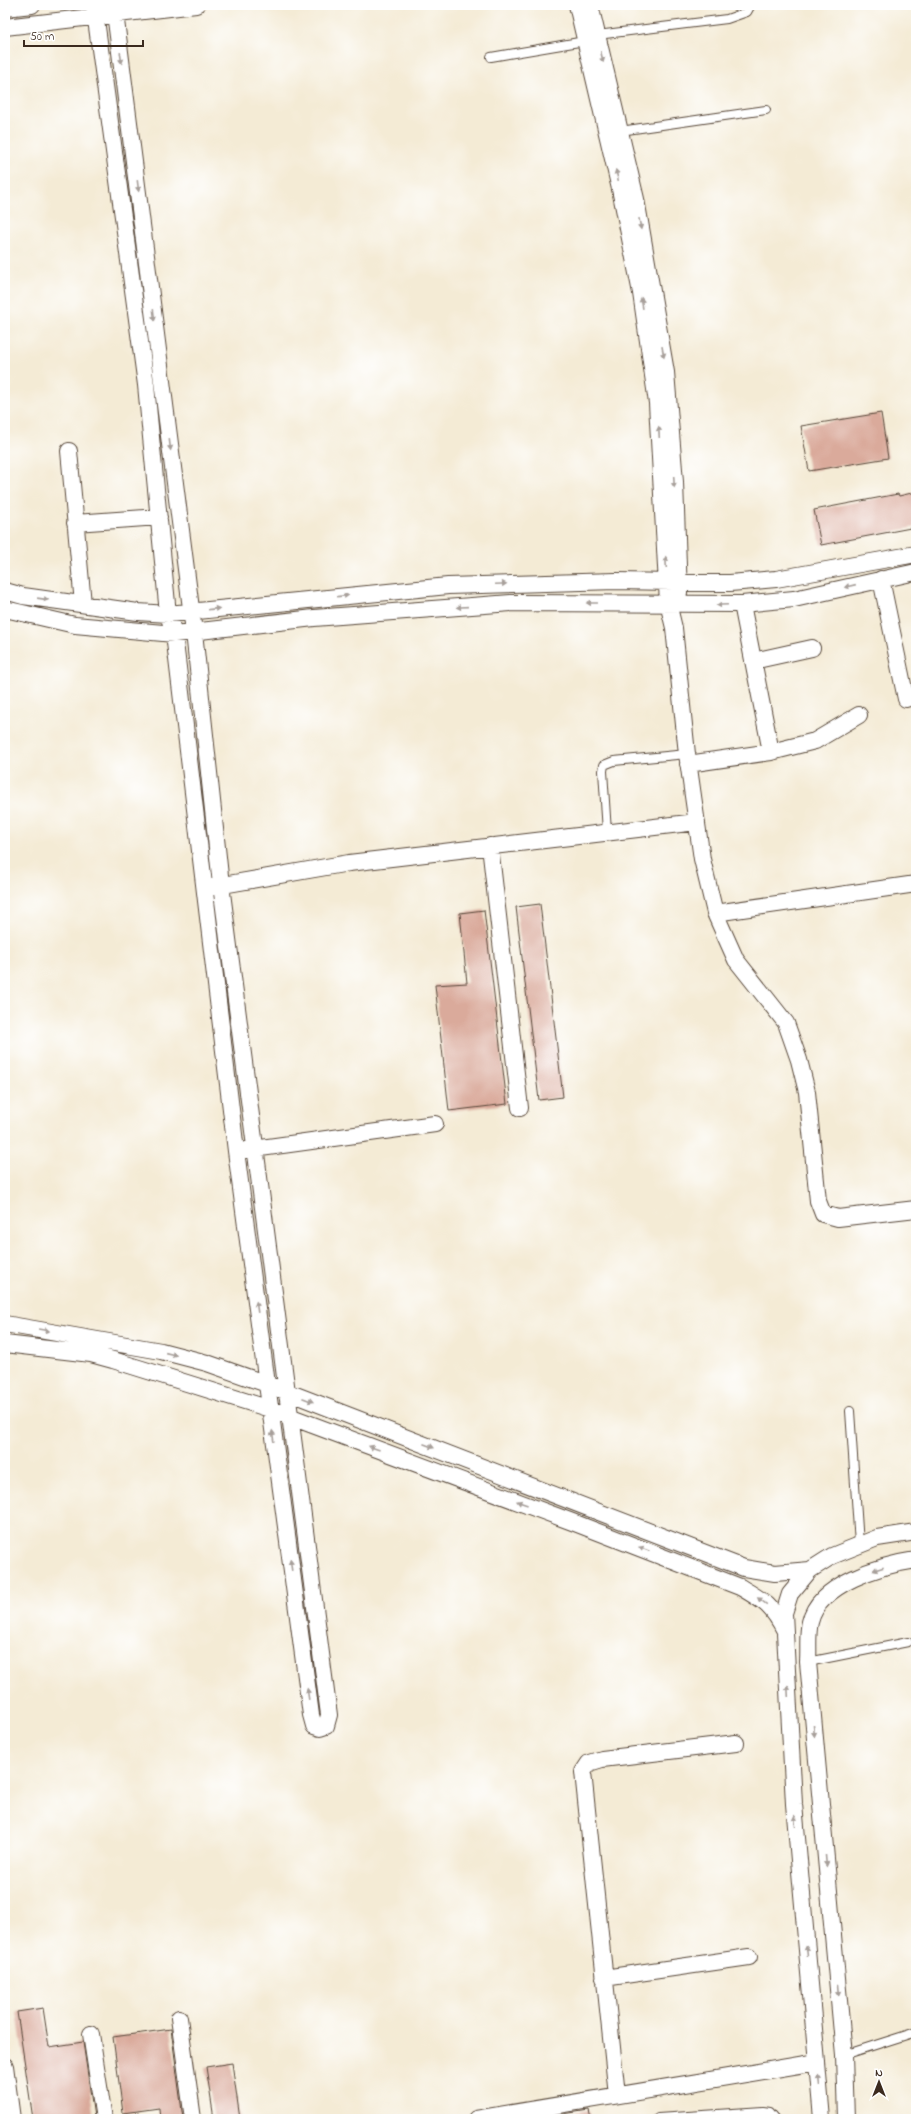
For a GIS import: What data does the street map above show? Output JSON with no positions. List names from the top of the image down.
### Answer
{
  "scale_bar": "50 m",
  "north": "top"
}
